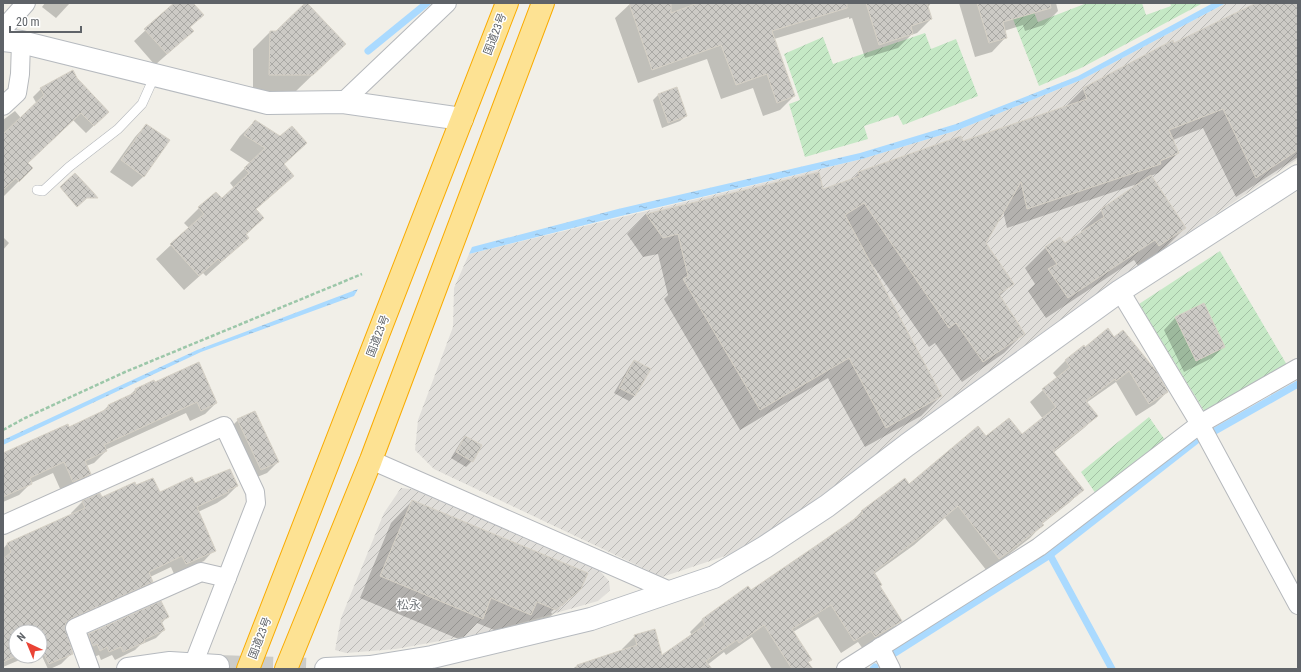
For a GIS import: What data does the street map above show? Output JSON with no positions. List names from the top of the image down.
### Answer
{
  "streets": {
    "highway": ["国道23号"]
  },
  "districts": ["松永"],
  "scale_bar": "20 m",
  "north": "top left"
}
